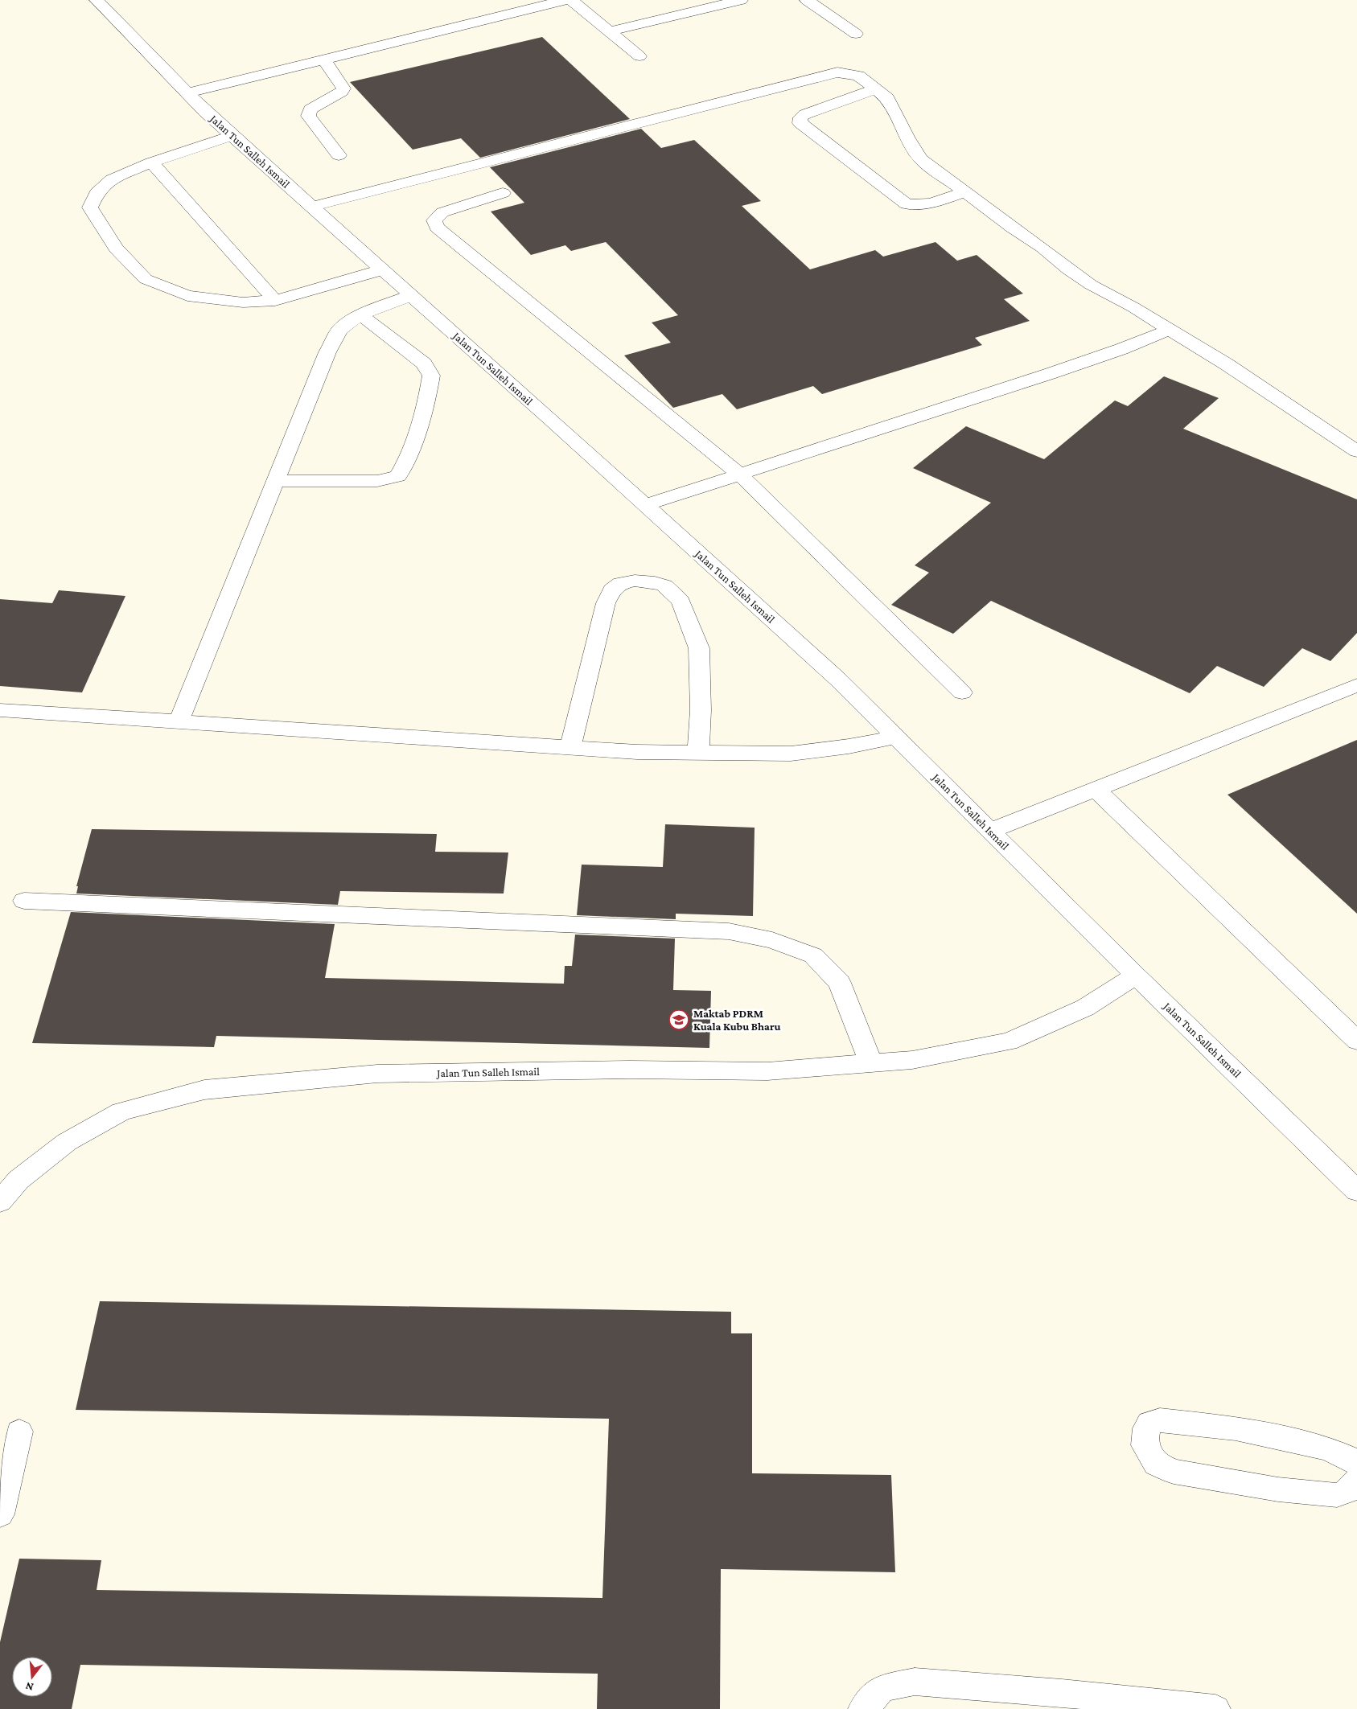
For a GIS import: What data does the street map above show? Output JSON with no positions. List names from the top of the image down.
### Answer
{
  "streets": {
    "street": ["Jalan Tun Salleh Ismail"]
  },
  "places": {
    "school or university": ["Maktab PDRM Kuala Kubu Bharu"]
  },
  "north": "bottom"
}
